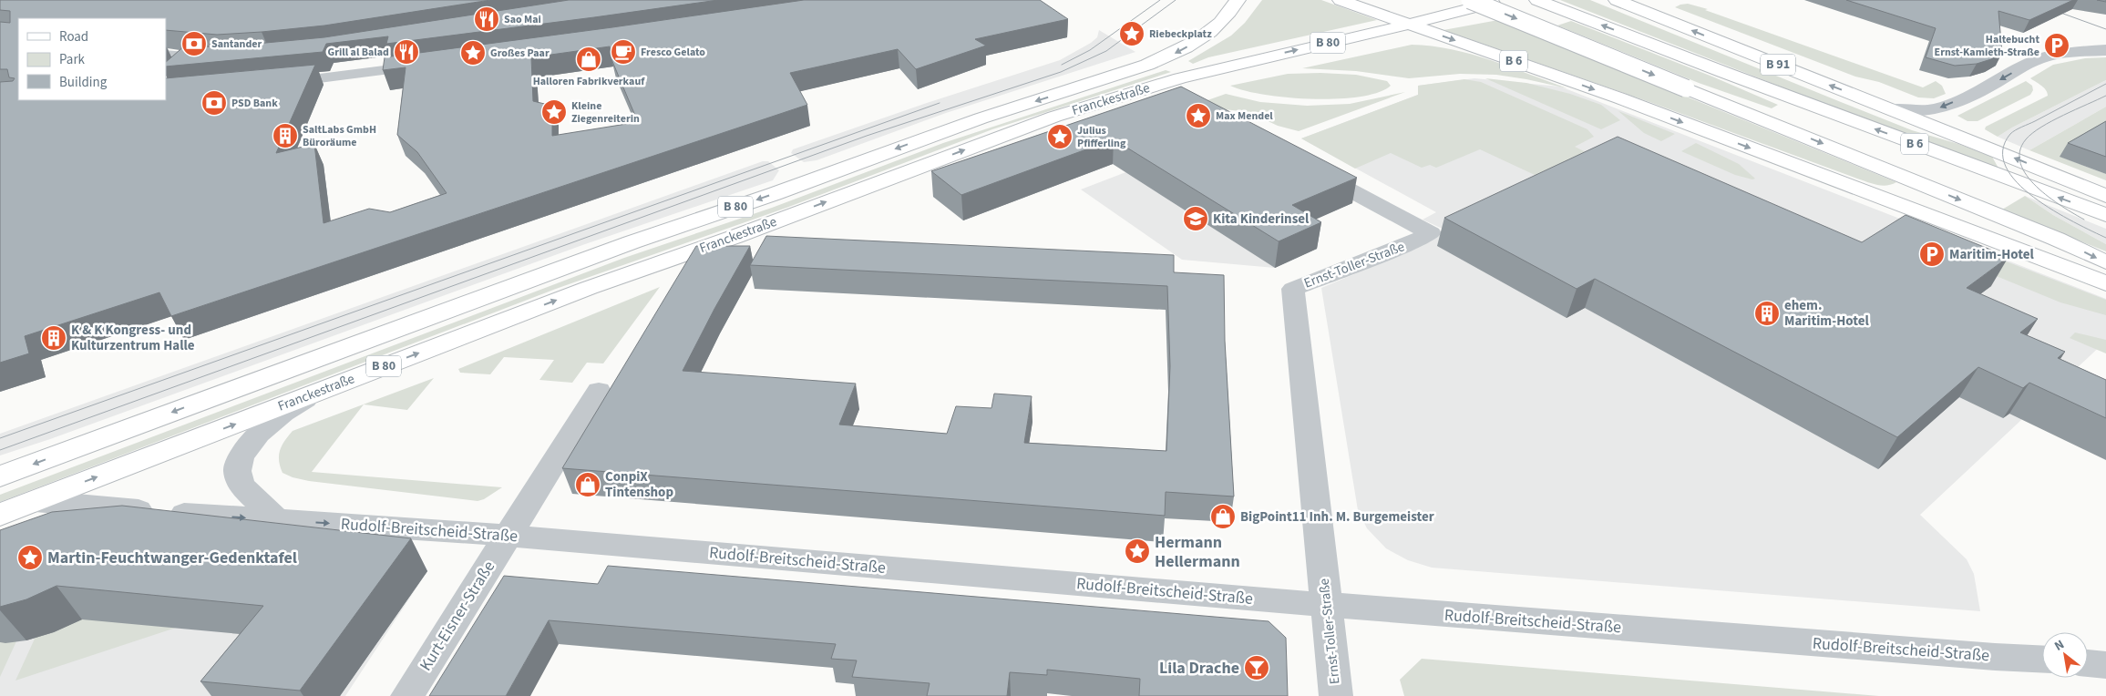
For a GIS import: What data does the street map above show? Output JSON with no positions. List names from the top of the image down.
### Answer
{
  "streets": {
    "main road": [
      "B 80",
      "B 6",
      "B 91",
      "Franckestraße"
    ],
    "street": ["Ernst-Toller-Straße", "Rudolf-Breitscheid-Straße", "Kurt-Eisner-Straße"]
  },
  "crossings": [
    ["B 80", "Franckestraße"],
    ["B 6", "Franckestraße"],
    ["Franckestraße", "Rudolf-Breitscheid-Straße"],
    ["Ernst-Toller-Straße", "Rudolf-Breitscheid-Straße"],
    ["Rudolf-Breitscheid-Straße", "Kurt-Eisner-Straße"]
  ],
  "places": {
    "restaurant": ["Sao Mai", "Grill al Balad"],
    "place": [
      "Riebeckplatz",
      "Großes Paar",
      "Kleine Ziegenreiterin",
      "Max Mendel",
      "Julius Pfifferling",
      "Hermann Hellermann",
      "Martin-Feuchtwanger-Gedenktafel"
    ],
    "bank": ["Santander", "PSD Bank"],
    "parking": ["Haltebucht Ernst-Kamieth-Straße", "Maritim-Hotel"],
    "cafe": ["Fresco Gelato"],
    "shop": ["Halloren Fabrikverkauf", "ConpiX Tintenshop", "BigPoint11 Inh. M. Burgemeister"],
    "building": ["SaltLabs GmbH Büroräume", "ehem. Maritim-Hotel", "K & K Kongress- und Kulturzentrum Halle"],
    "school or university": ["Kita Kinderinsel"],
    "bar": ["Lila Drache"]
  },
  "legend": ["Road", "Park", "Building"],
  "north": "top left"
}
